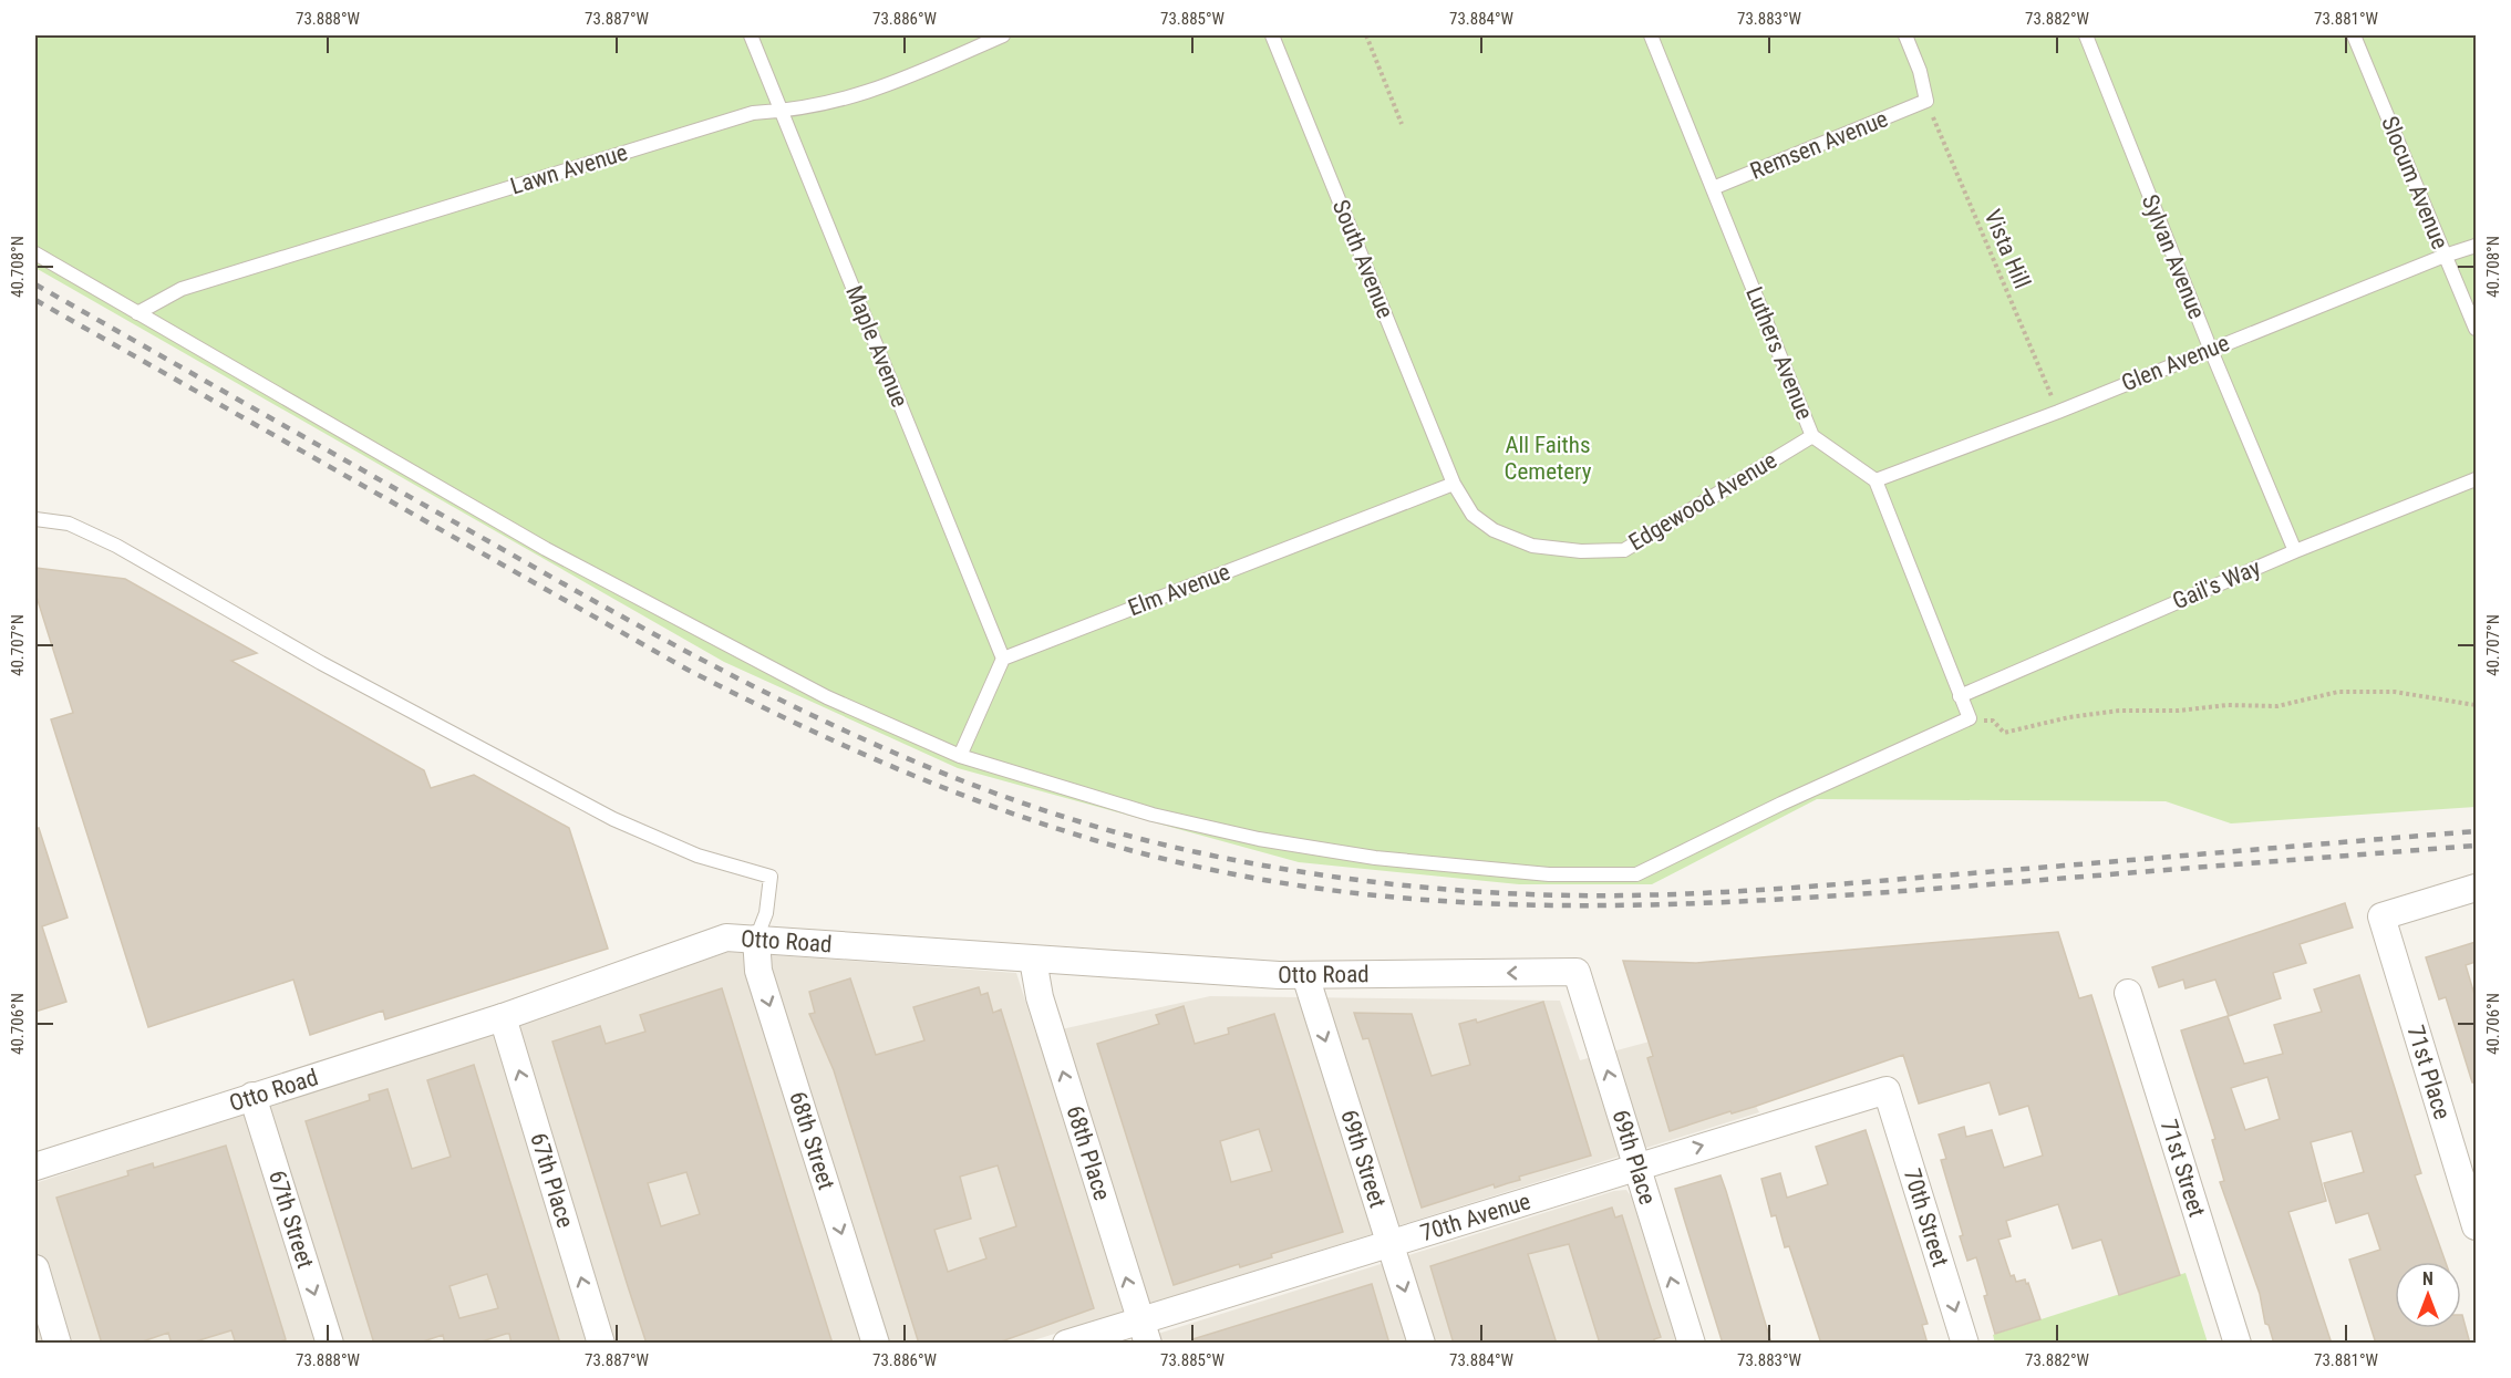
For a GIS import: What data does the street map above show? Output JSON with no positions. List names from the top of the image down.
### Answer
{
  "streets": {
    "street": [
      "Otto Road",
      "71st Place",
      "68th Street",
      "68th Place",
      "69th Place",
      "69th Street",
      "71st Street",
      "67th Place",
      "70th Avenue",
      "70th Street",
      "67th Street"
    ],
    "lane": [
      "Remsen Avenue",
      "Lawn Avenue",
      "Slocum Avenue",
      "Sylvan Avenue",
      "South Avenue",
      "Maple Avenue",
      "Luthers Avenue",
      "Glen Avenue",
      "Edgewood Avenue",
      "Gail's Way",
      "Elm Avenue"
    ],
    "path": ["Vista Hill"]
  },
  "crossings": [
    ["Remsen Avenue", "Vista Hill"],
    ["Remsen Avenue", "Luthers Avenue"],
    ["Lawn Avenue", "Maple Avenue"],
    ["Slocum Avenue", "Glen Avenue"],
    ["Vista Hill", "Glen Avenue"],
    ["Sylvan Avenue", "Glen Avenue"],
    ["Sylvan Avenue", "Gail's Way"],
    ["South Avenue", "Edgewood Avenue"],
    ["South Avenue", "Elm Avenue"],
    ["Maple Avenue", "Elm Avenue"],
    ["Luthers Avenue", "Glen Avenue"],
    ["Luthers Avenue", "Edgewood Avenue"],
    ["Edgewood Avenue", "Elm Avenue"],
    ["Otto Road", "68th Street"],
    ["Otto Road", "68th Place"],
    ["Otto Road", "69th Place"],
    ["Otto Road", "69th Street"],
    ["Otto Road", "67th Place"],
    ["Otto Road", "67th Street"],
    ["68th Place", "70th Avenue"],
    ["69th Place", "70th Avenue"],
    ["69th Street", "70th Avenue"],
    ["70th Avenue", "70th Street"]
  ],
  "one_way": [
    "68th Street",
    "68th Place",
    "69th Place",
    "69th Street",
    "67th Place",
    "70th Street",
    "67th Street"
  ],
  "parks": ["All Faiths Cemetery"],
  "north": "top",
  "coordinates": [
    "73.888°W",
    "73.887°W",
    "73.886°W",
    "73.885°W",
    "73.884°W",
    "73.883°W",
    "73.882°W",
    "73.881°W",
    "40.708°N",
    "40.707°N",
    "40.706°N"
  ]
}
